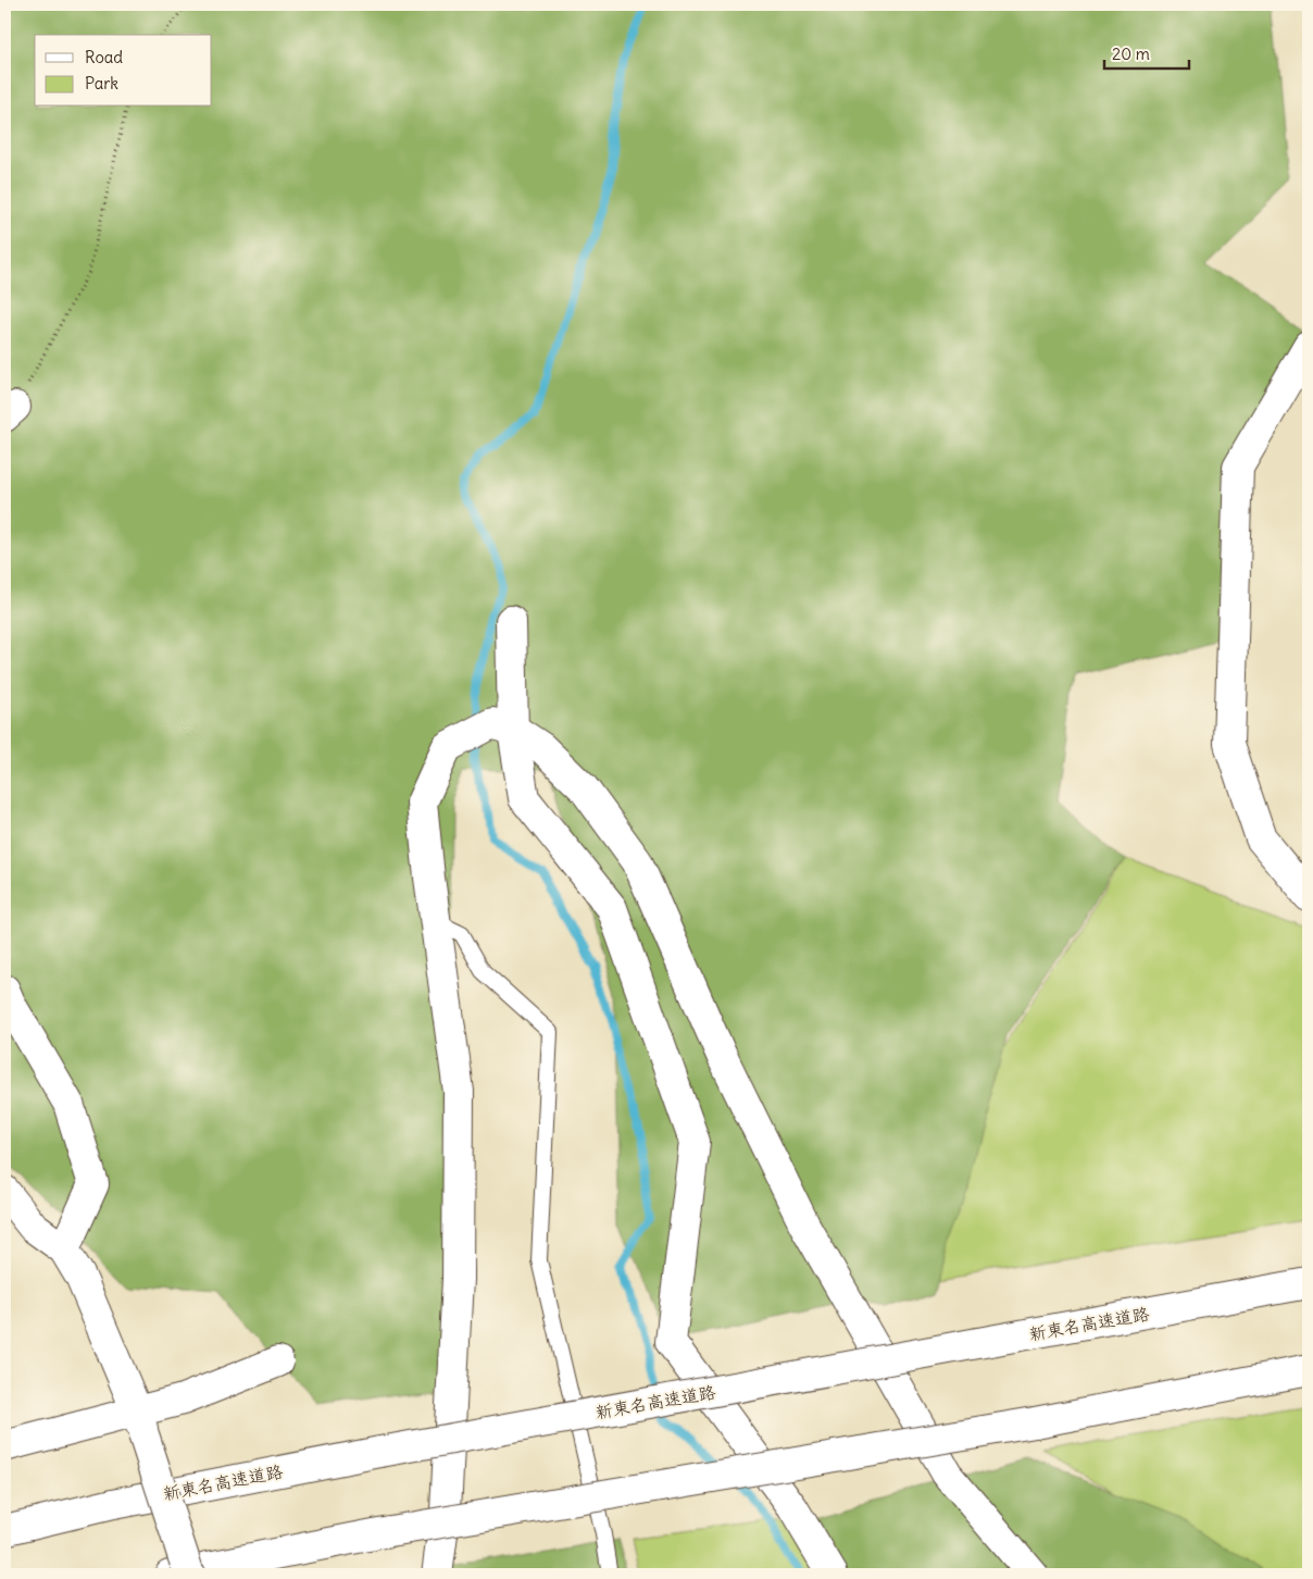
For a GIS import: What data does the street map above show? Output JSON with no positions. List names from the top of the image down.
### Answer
{
  "streets": {
    "main road": ["新東名高速道路"]
  },
  "legend": ["Road", "Park"],
  "scale_bar": "20 m"
}
